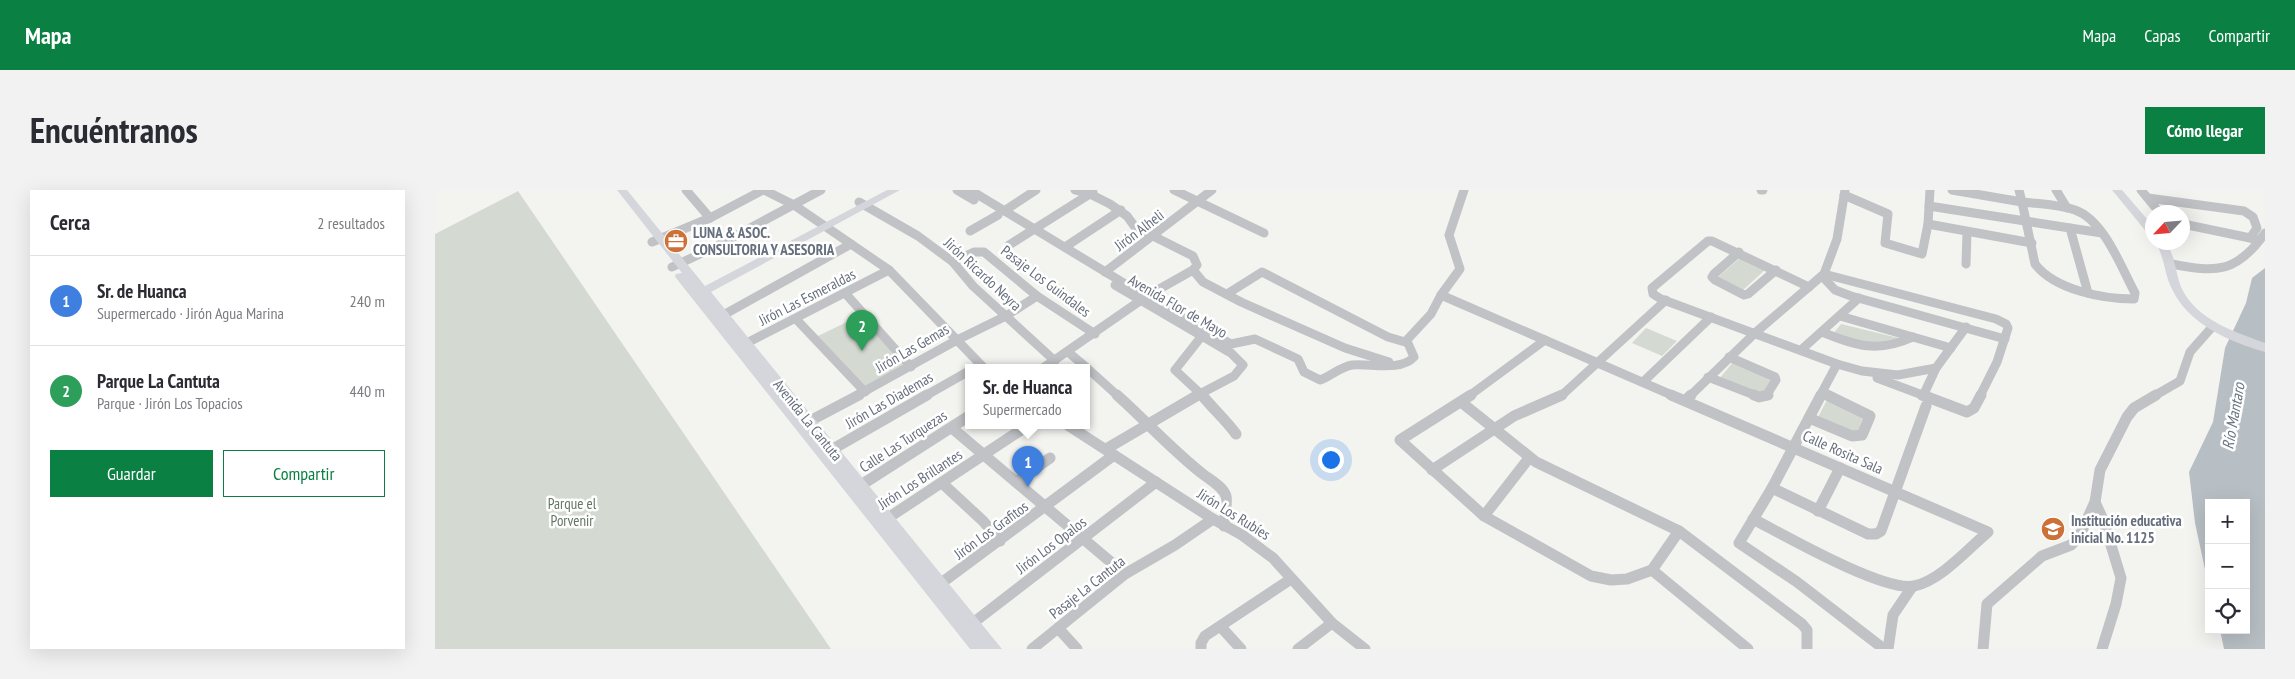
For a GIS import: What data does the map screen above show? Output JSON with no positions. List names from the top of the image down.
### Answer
{
  "streets": {
    "main road": ["Avenida La Cantuta"],
    "street": [
      "Jirón Alheli",
      "Jirón Ricardo Neyra",
      "Pasaje Los Guindales",
      "Jirón Las Esmeraldas",
      "Avenida Flor de Mayo",
      "Jirón Las Gemas",
      "Jirón Las Diademas",
      "Calle Las Turquezas",
      "Calle Rosita Sala",
      "Jirón Los Brillantes",
      "Jirón Los Rubíes",
      "Jirón Los Grafitos",
      "Jirón Los Opalos",
      "Pasaje La Cantuta"
    ]
  },
  "crossings": [
    ["Jirón Alheli", "Avenida Flor de Mayo"],
    ["Jirón Ricardo Neyra", "Pasaje Los Guindales"],
    ["Jirón Ricardo Neyra", "Jirón Las Gemas"],
    ["Pasaje Los Guindales", "Jirón Las Gemas"],
    ["Jirón Las Esmeraldas", "Avenida La Cantuta"],
    ["Avenida Flor de Mayo", "Jirón Los Rubíes"],
    ["Avenida Flor de Mayo", "Jirón Los Grafitos"],
    ["Jirón Las Gemas", "Avenida La Cantuta"],
    ["Jirón Las Diademas", "Avenida La Cantuta"],
    ["Avenida La Cantuta", "Calle Las Turquezas"],
    ["Avenida La Cantuta", "Jirón Los Brillantes"],
    ["Avenida La Cantuta", "Jirón Los Grafitos"],
    ["Avenida La Cantuta", "Jirón Los Opalos"],
    ["Jirón Los Rubíes", "Jirón Los Grafitos"],
    ["Jirón Los Rubíes", "Jirón Los Opalos"],
    ["Jirón Los Rubíes", "Pasaje La Cantuta"]
  ],
  "water": ["Río Mantaro"],
  "parks": ["Parque el Porvenir"],
  "places": {
    "office": ["LUNA & ASOC. CONSULTORIA Y ASESORIA"],
    "school or university": ["Institución educativa inicial No. 1125"]
  },
  "north": "bottom left",
  "page": {
    "header": "Mapa",
    "nav": ["Mapa", "Capas", "Compartir"],
    "title": "Encuéntranos",
    "buttons": [
      "Cómo llegar",
      ["Guardar", "Compartir"]
    ],
    "heading": ["Cerca", "2 resultados"],
    "list": [
      {
        "mark": "1",
        "name": "Sr. de Huanca",
        "note": "Supermercado · Jirón Agua Marina",
        "value": "240 m"
      },
      {
        "mark": "2",
        "name": "Parque La Cantuta",
        "note": "Parque · Jirón Los Topacios",
        "value": "440 m"
      }
    ],
    "pins": ["2", "1"],
    "popup": ["Sr. de Huanca", "Supermercado"],
    "map_buttons": ["+", "−"]
  }
}
